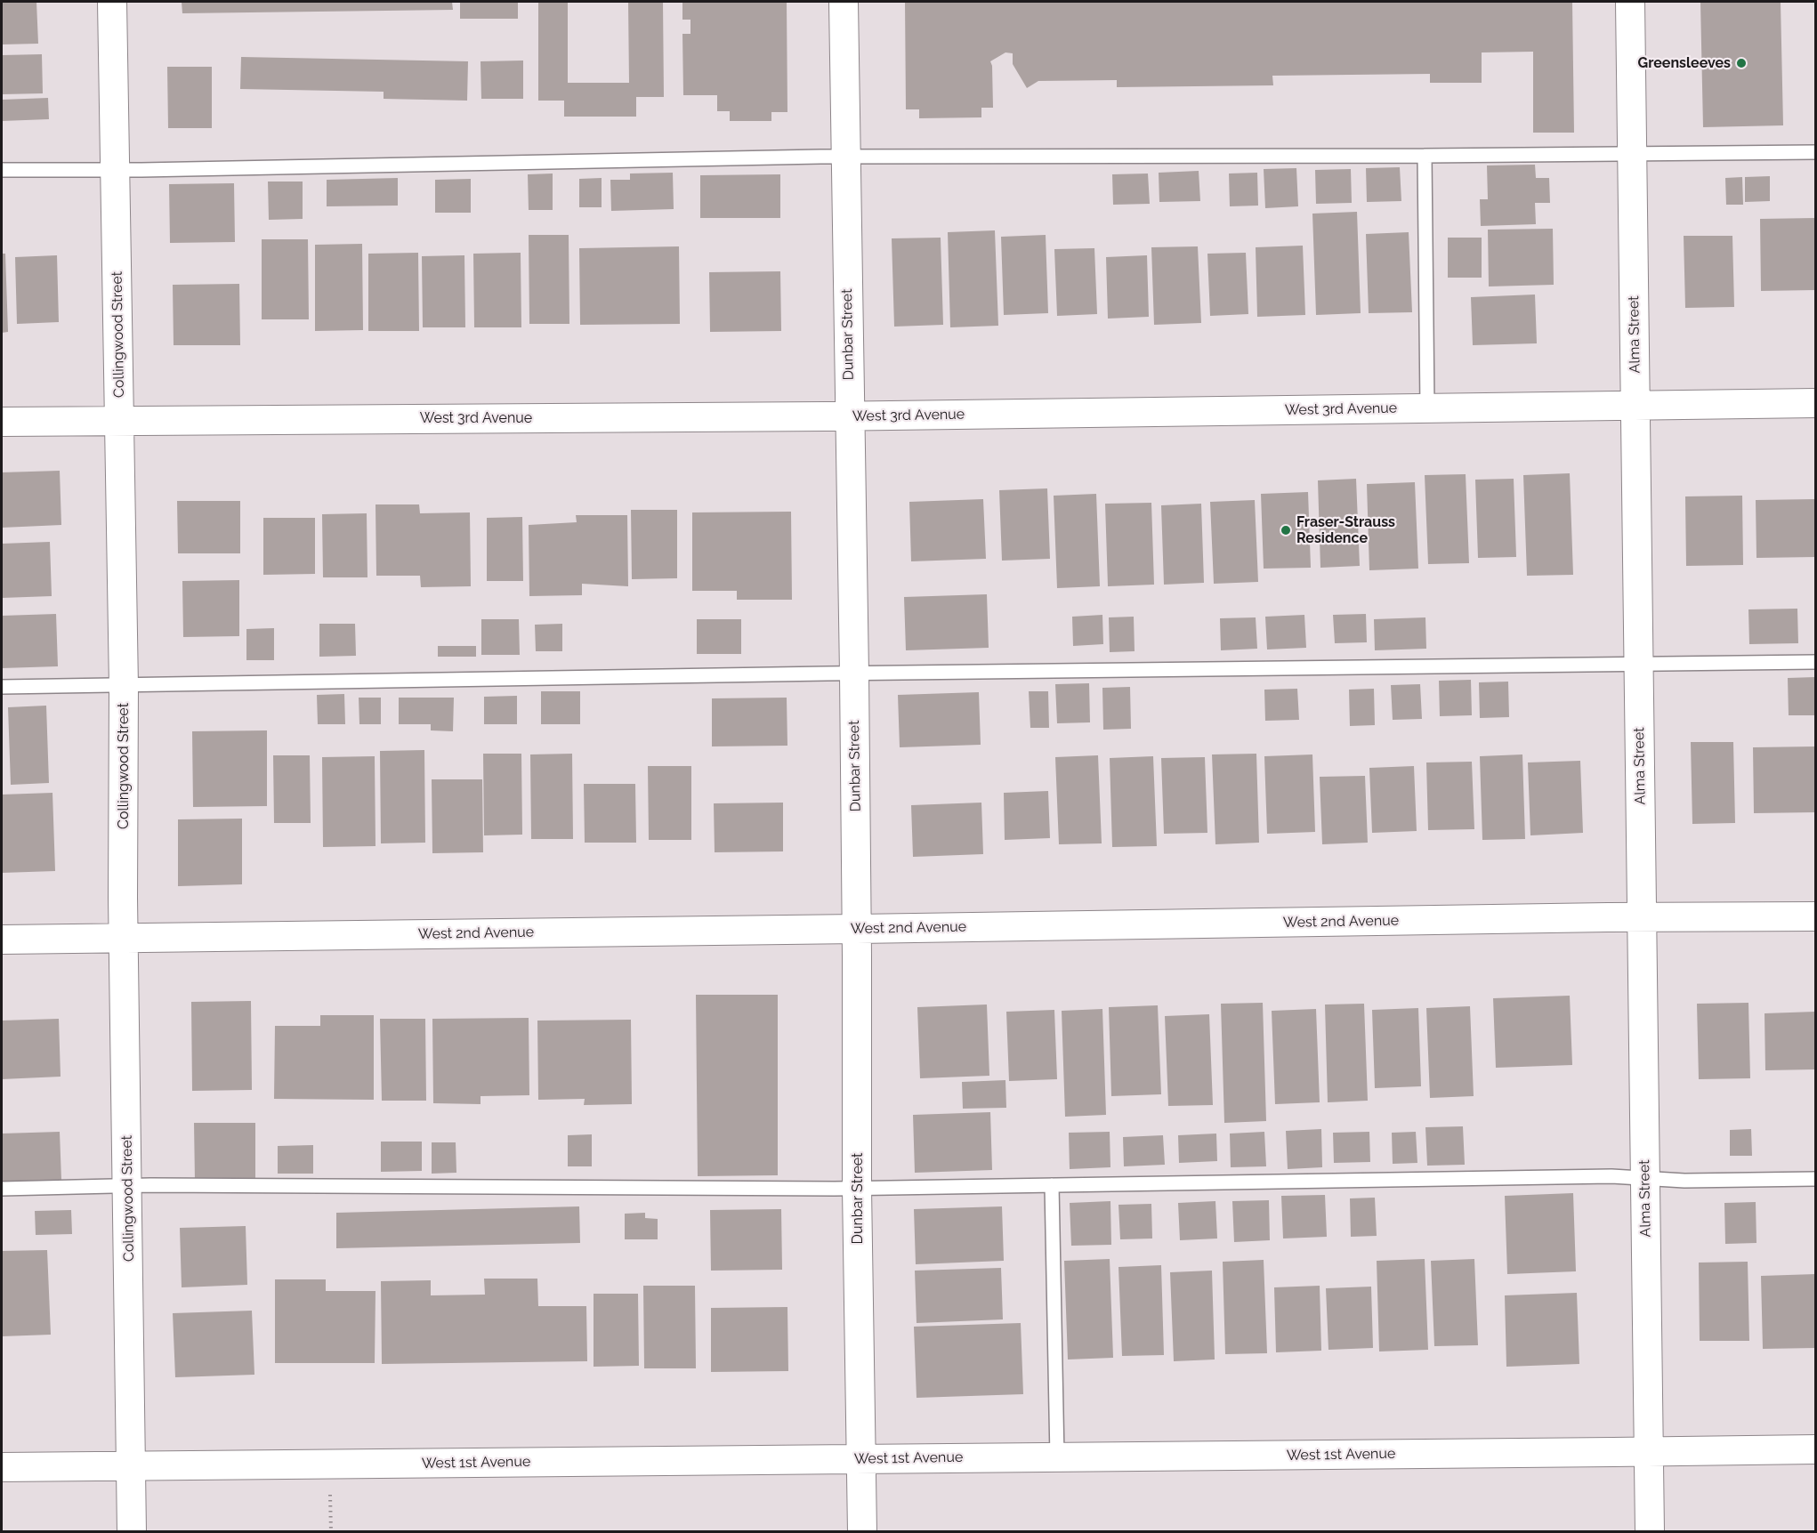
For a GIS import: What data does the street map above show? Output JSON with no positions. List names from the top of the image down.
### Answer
{
  "streets": {
    "street": [
      "Collingwood Street",
      "Dunbar Street",
      "Alma Street",
      "West 3rd Avenue",
      "West 2nd Avenue",
      "West 1st Avenue"
    ]
  },
  "crossings": [
    ["Collingwood Street", "West 3rd Avenue"],
    ["Collingwood Street", "West 2nd Avenue"],
    ["Collingwood Street", "West 1st Avenue"],
    ["Dunbar Street", "West 3rd Avenue"],
    ["Dunbar Street", "West 2nd Avenue"],
    ["Dunbar Street", "West 1st Avenue"],
    ["Alma Street", "West 3rd Avenue"],
    ["Alma Street", "West 2nd Avenue"],
    ["Alma Street", "West 1st Avenue"]
  ],
  "places": ["Greensleeves", "Fraser-Strauss Residence"]
}
